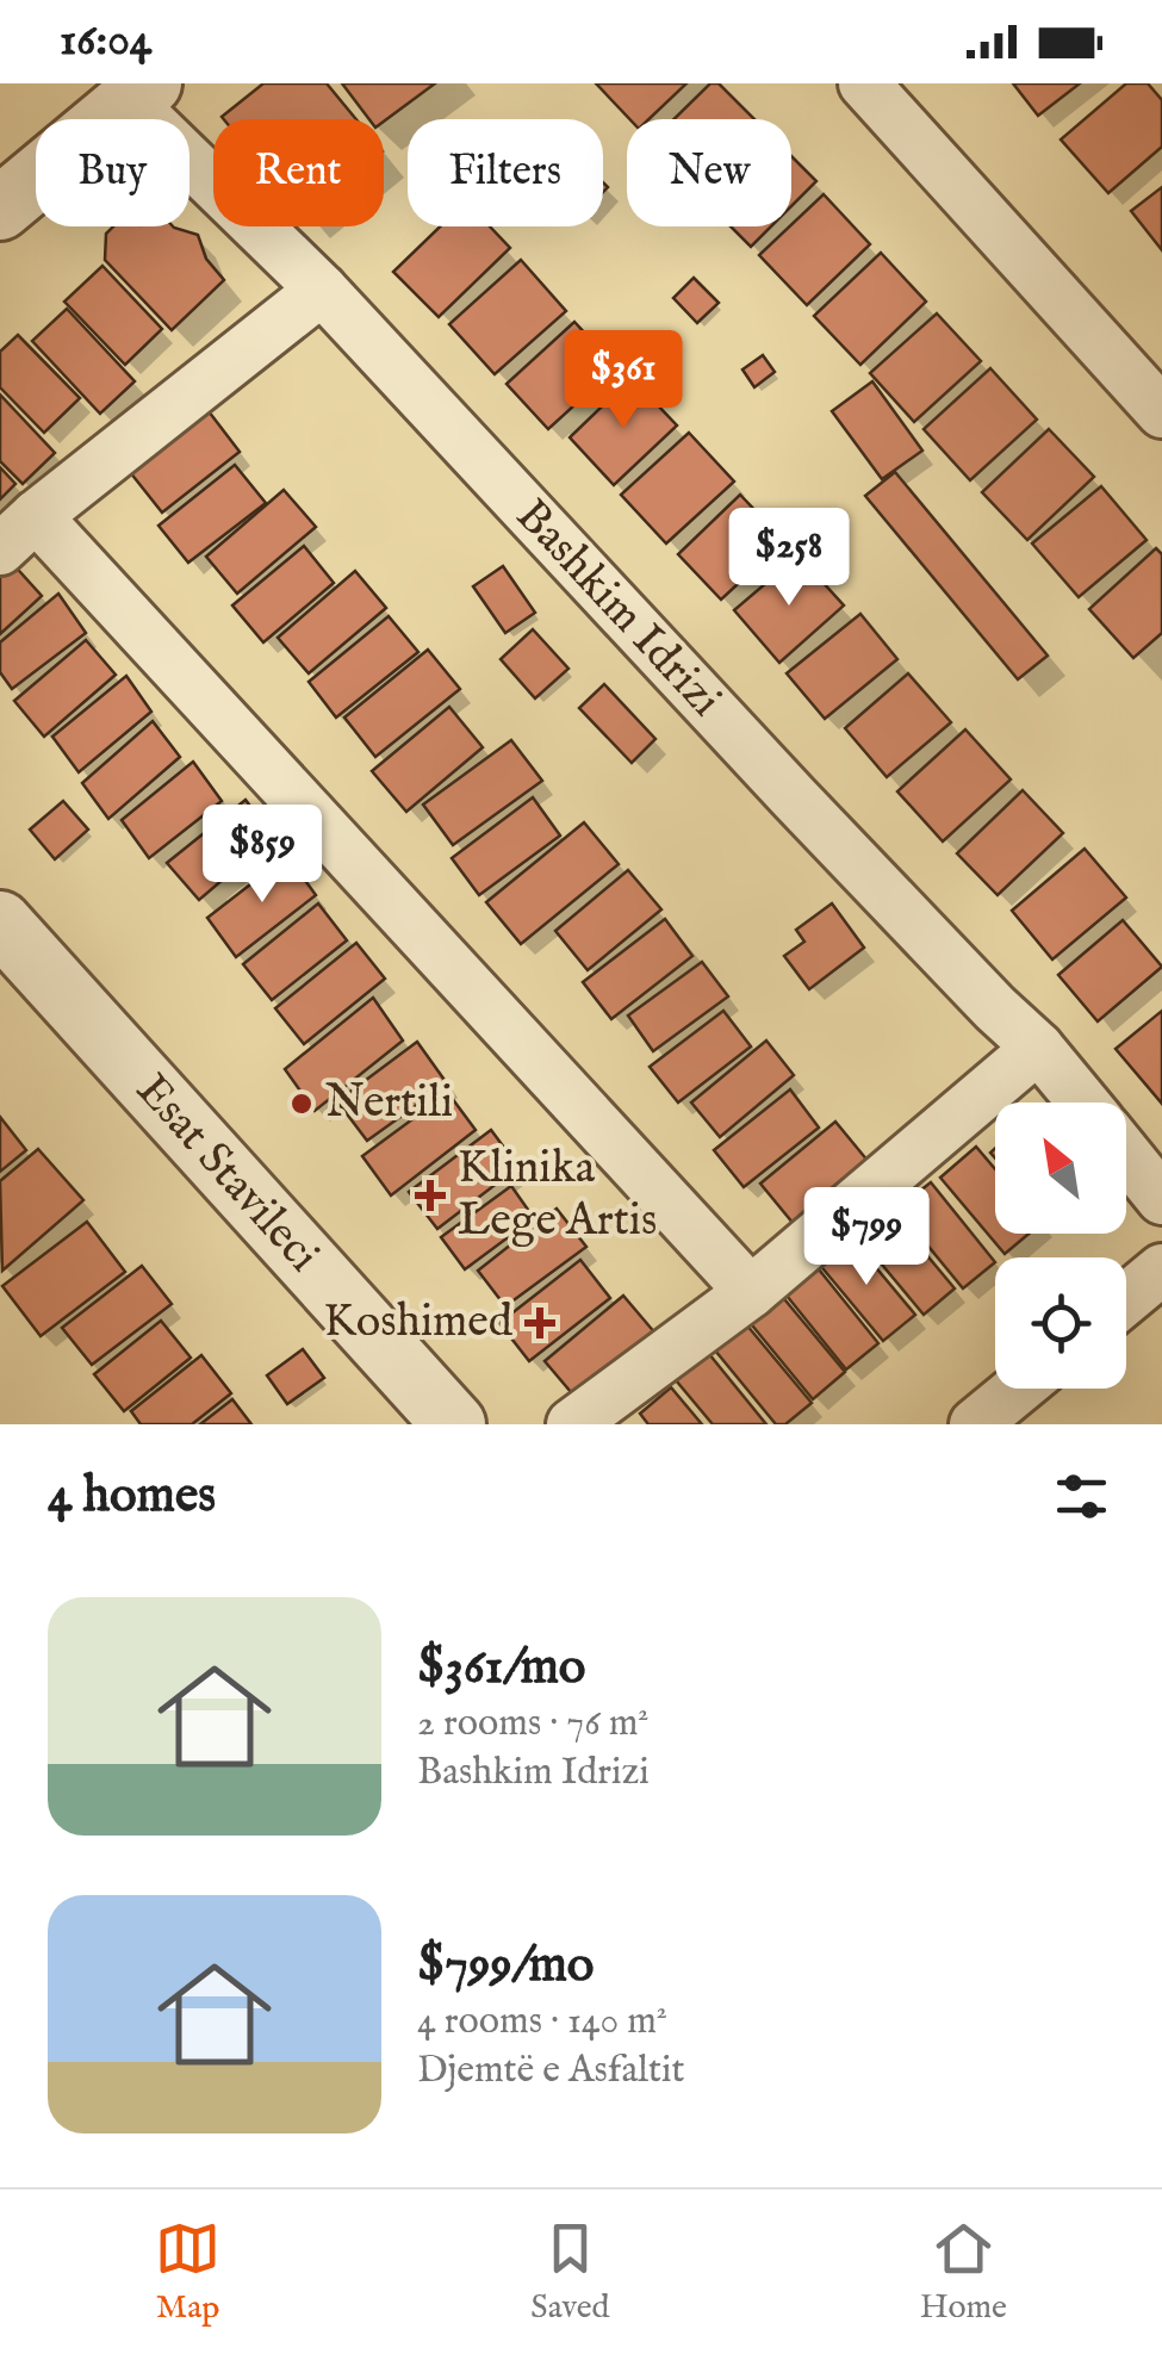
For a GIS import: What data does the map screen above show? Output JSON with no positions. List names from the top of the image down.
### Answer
{
  "streets": {
    "street": ["Bashkim Idrizi", "Esat Stavileci"]
  },
  "places": {
    "other": ["Nertili"],
    "health": ["Klinika Lege Artis", "Koshimed"]
  },
  "north": "top left",
  "page": {
    "status": "16:04",
    "chip": [
      "Buy",
      "Rent",
      "Filters",
      "New"
    ],
    "price": [
      "$361",
      "$258",
      "$859",
      "$799"
    ],
    "heading": "4 homes",
    "list": [
      {
        "name": "$361/mo",
        "note": "2 rooms · 76 m² · Bashkim Idrizi"
      },
      {
        "name": "$799/mo",
        "note": "4 rooms · 140 m² · Djemtë e Asfaltit"
      }
    ],
    "tabs": ["Map", "Saved", "Home"]
  }
}
